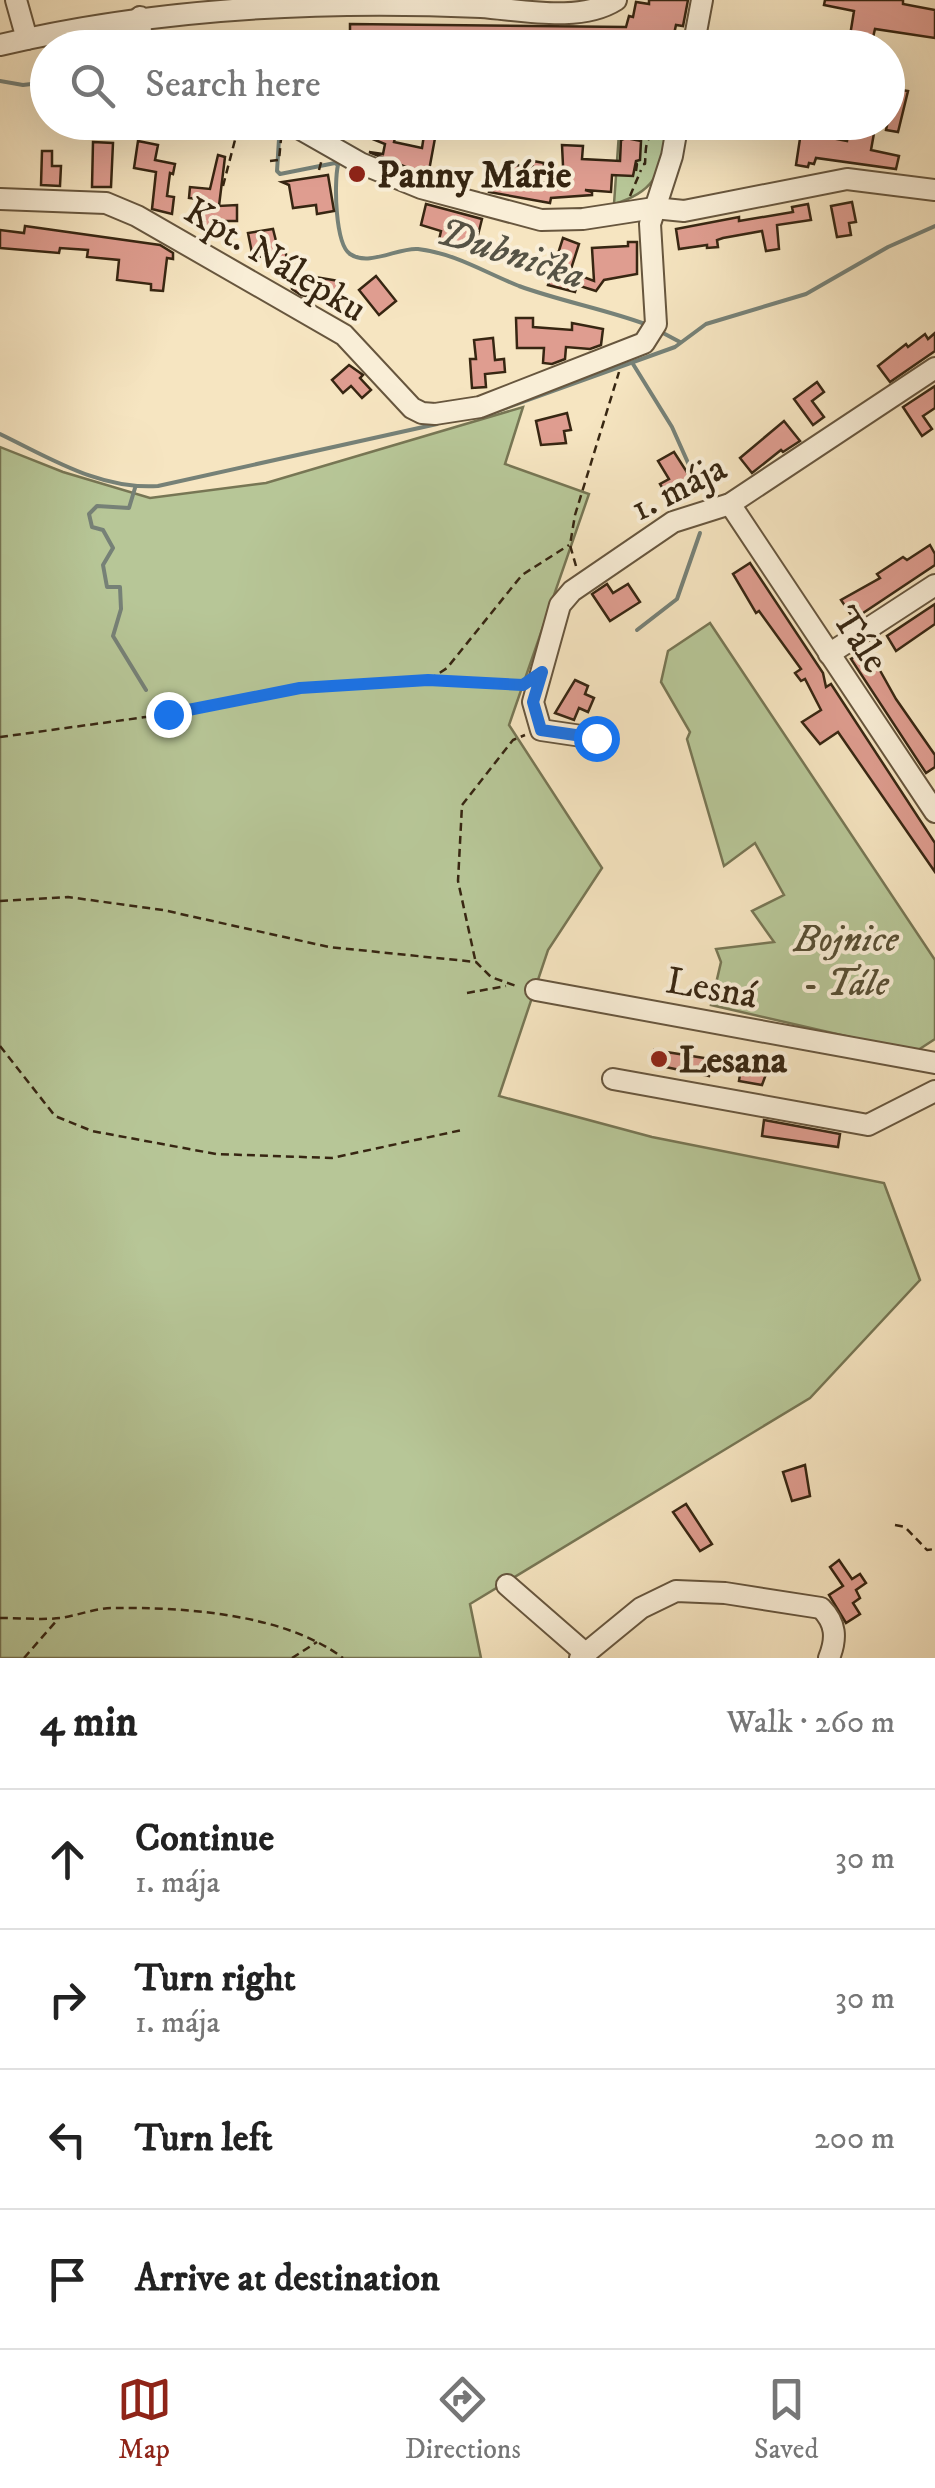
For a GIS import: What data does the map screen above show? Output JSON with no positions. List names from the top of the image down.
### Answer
{
  "streets": {
    "street": [
      "Kpt. Nálepku",
      "1. mája",
      "Tále",
      "Lesná"
    ]
  },
  "crossings": [
    ["1. mája", "Tále"]
  ],
  "water": ["Dubnička"],
  "parks": ["Bojnice - Tále"],
  "places": ["Panny Márie", "Lesana"],
  "page": {
    "search": "Search here",
    "heading": ["4 min", "Walk · 260 m"],
    "list": [
      ["Continue", "1. mája", "30 m"],
      ["Turn right", "1. mája", "30 m"],
      ["Turn left", "200 m"],
      "Arrive at destination"
    ],
    "nav": ["Map", "Directions", "Saved"]
  }
}
